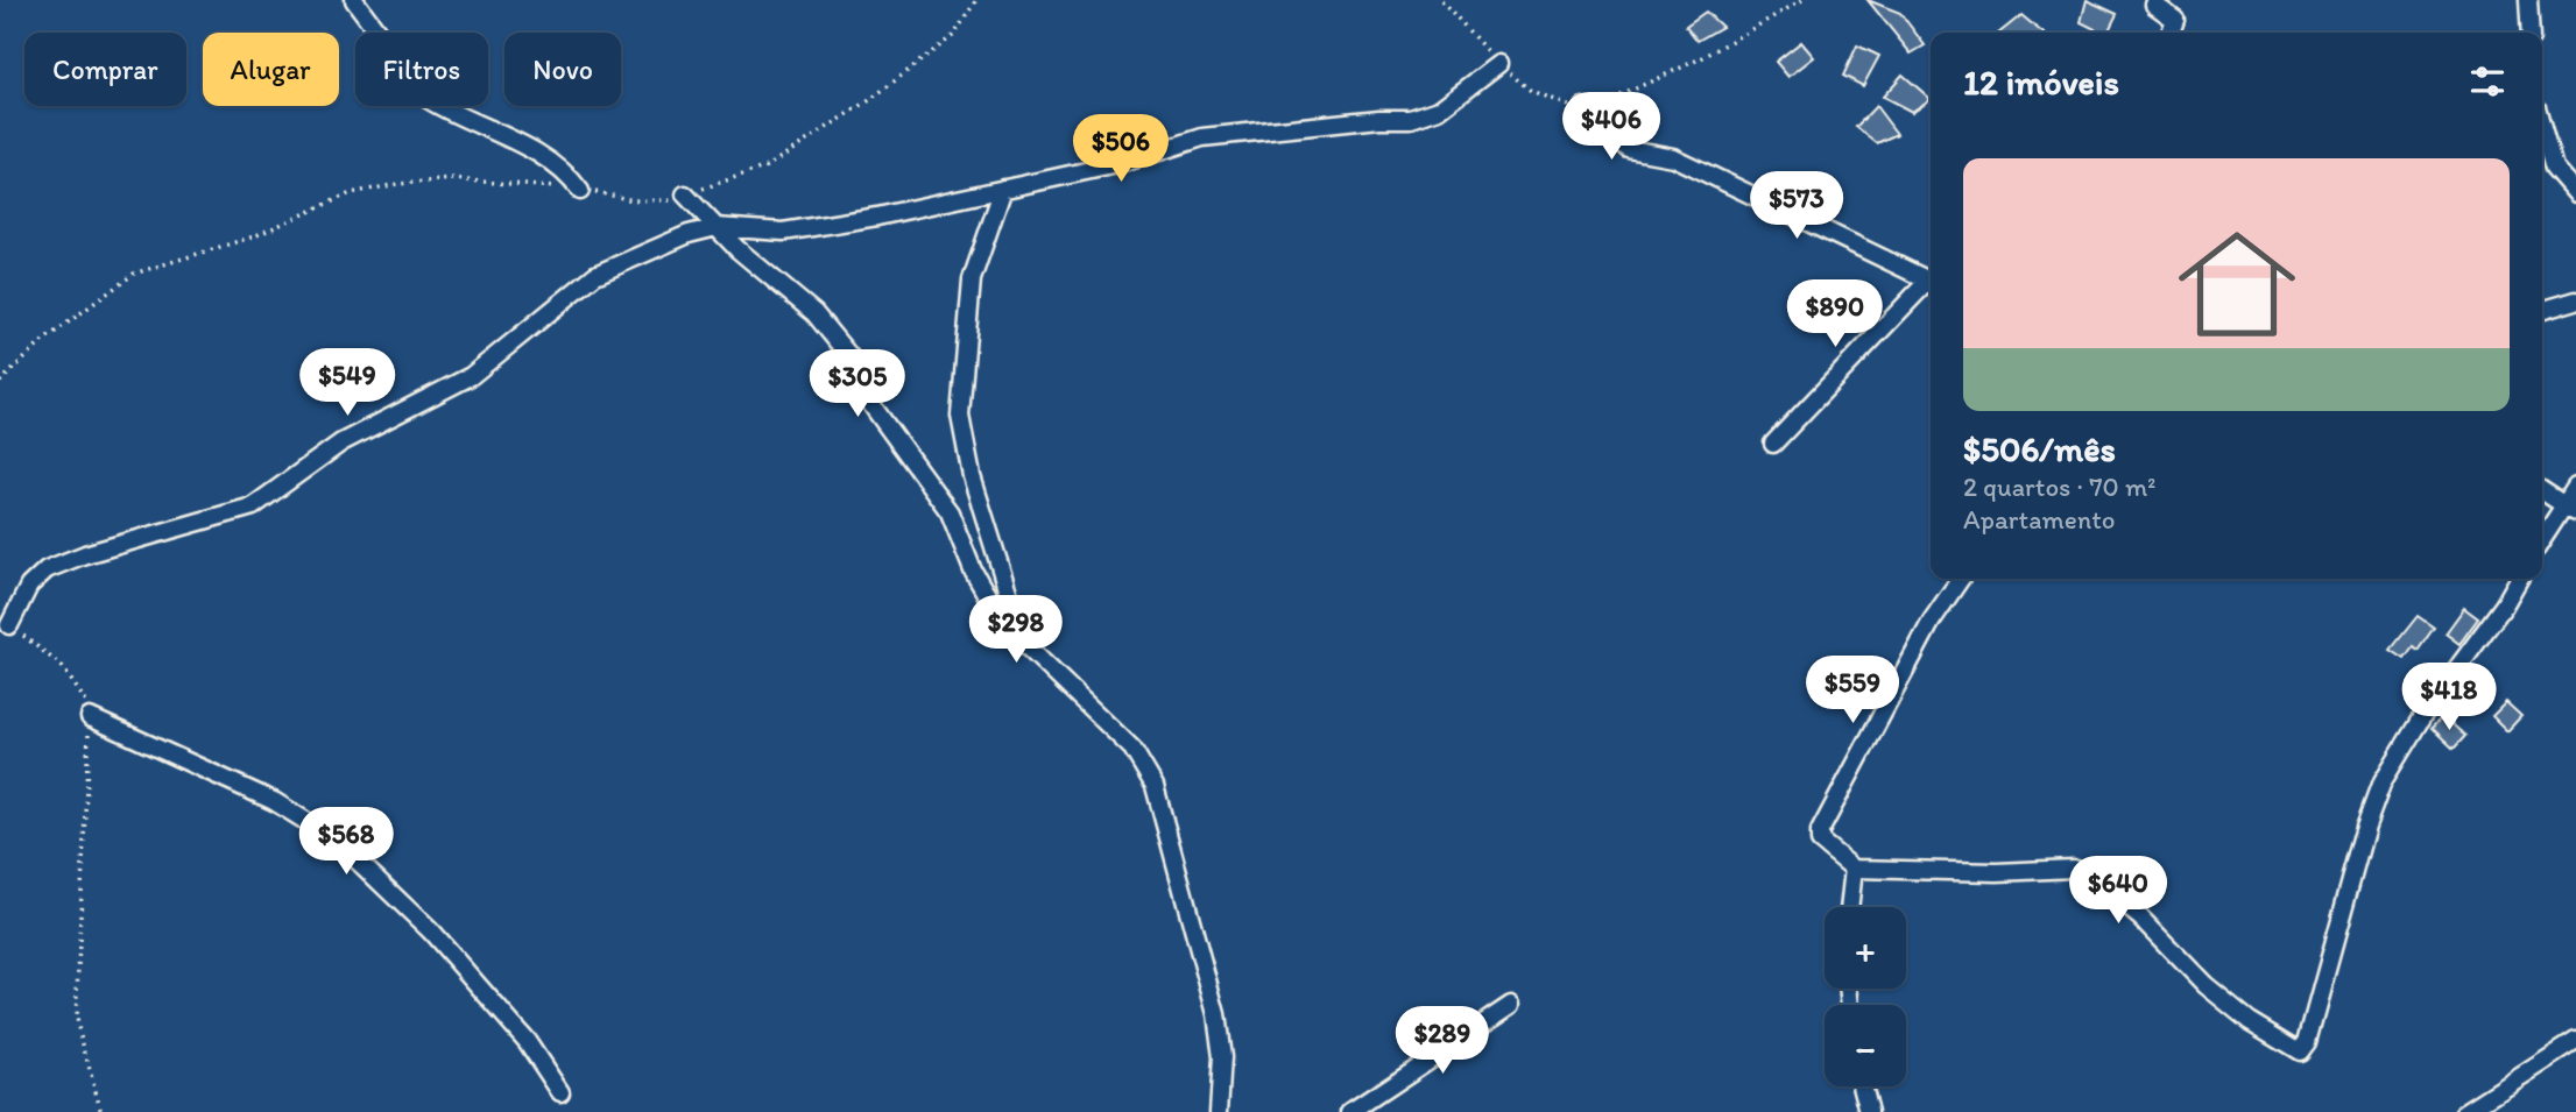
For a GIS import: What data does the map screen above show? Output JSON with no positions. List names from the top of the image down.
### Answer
{
  "page": {
    "chip": [
      "Comprar",
      "Alugar",
      "Filtros",
      "Novo"
    ],
    "heading": "12 imóveis",
    "price": [
      "$406",
      "$506",
      "$573",
      "$890",
      "$549",
      "$305",
      "$298",
      "$559",
      "$418",
      "$568",
      "$640",
      "$289"
    ],
    "list": [
      {
        "name": "$506/mês",
        "note": "2 quartos · 70 m² · Apartamento"
      }
    ],
    "map_buttons": ["+", "−"]
  }
}
